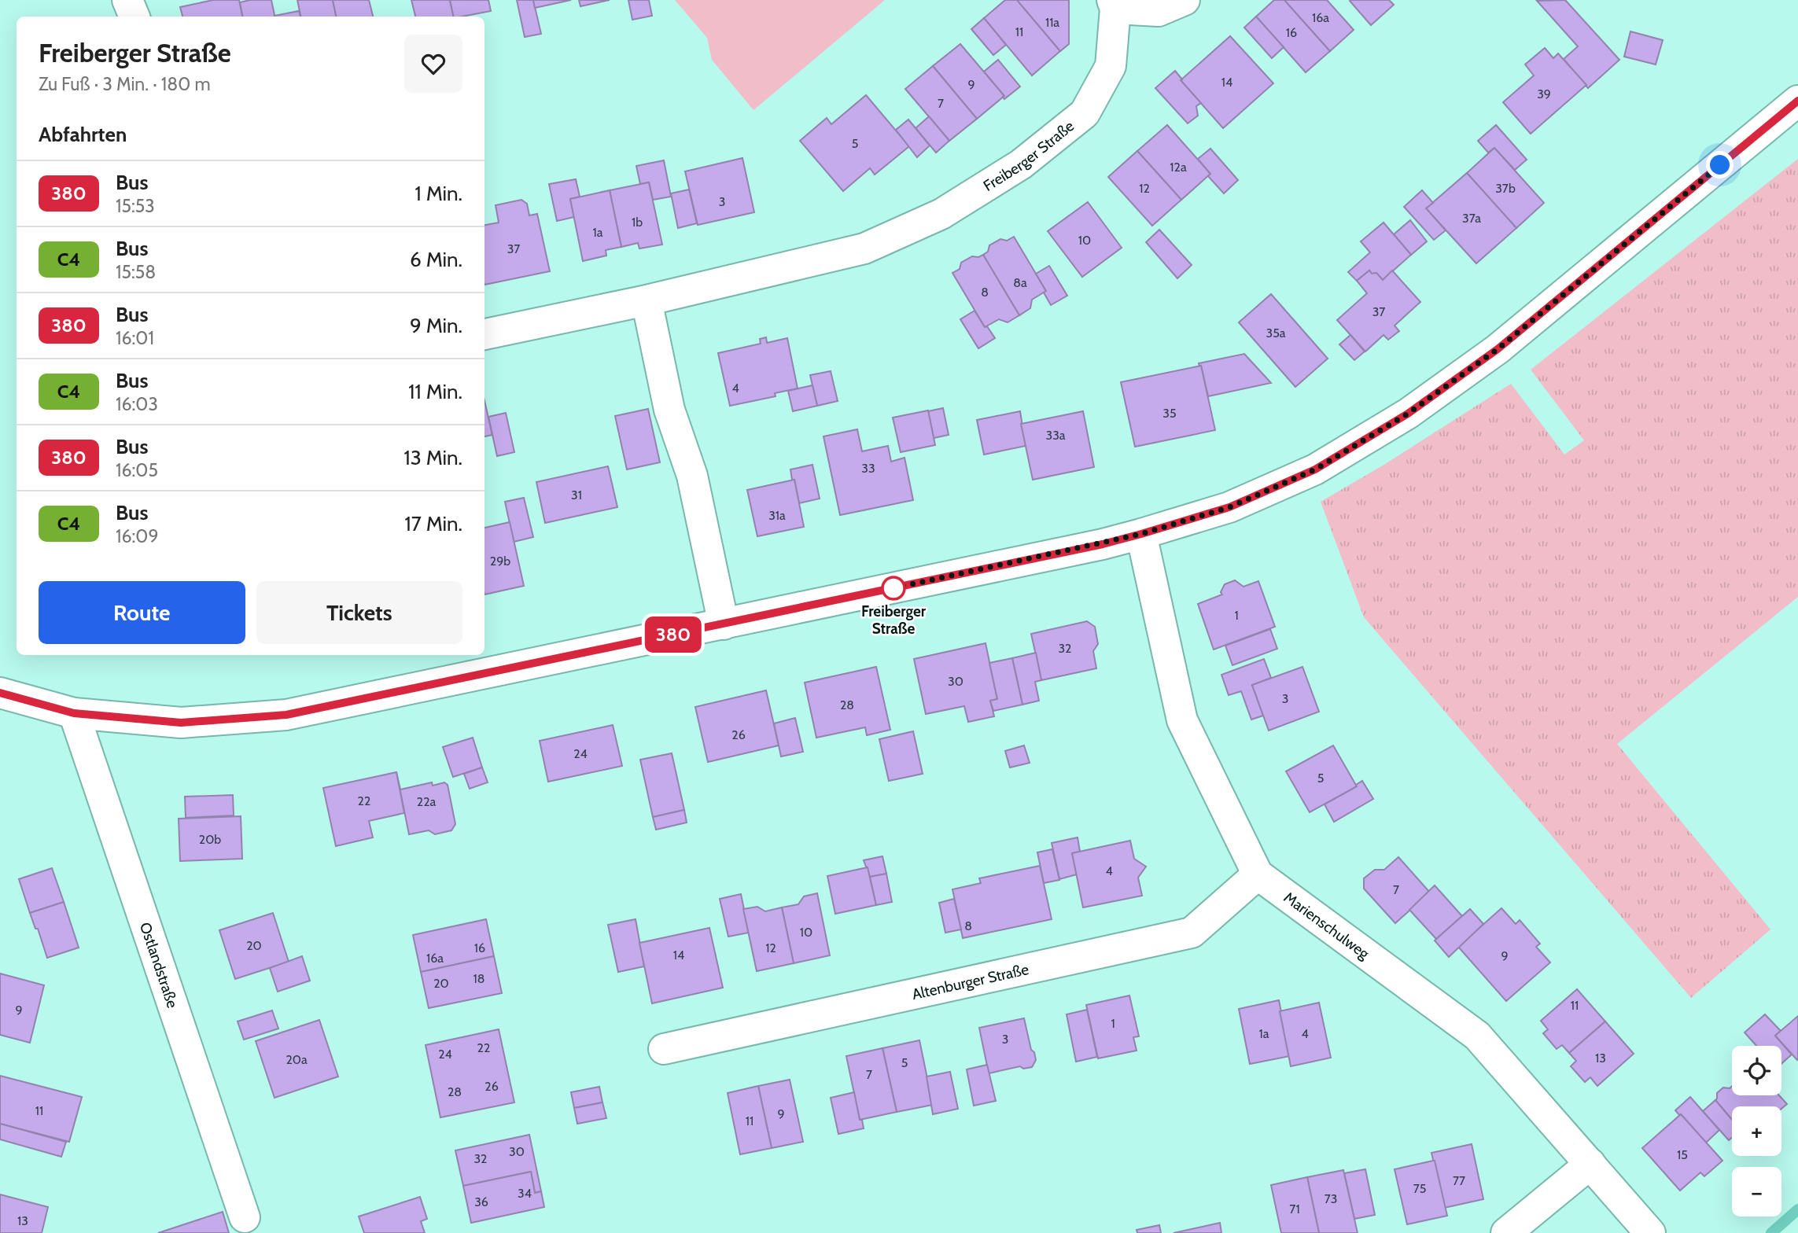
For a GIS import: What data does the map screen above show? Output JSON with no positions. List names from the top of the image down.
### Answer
{
  "streets": {
    "street": [
      "Freiberger Straße",
      "Marienschulweg",
      "Ostlandstraße",
      "Altenburger Straße"
    ]
  },
  "crossings": [
    ["Marienschulweg", "Altenburger Straße"]
  ],
  "places": ["Freiberger Straße"],
  "lines": ["bus line 380"],
  "house_numbers": [
    "16a",
    "11a",
    "11",
    "16",
    "14",
    "9",
    "39",
    "7",
    "5",
    "12a",
    "12",
    "37b",
    "3",
    "37a",
    "1b",
    "1a",
    "10",
    "37",
    "8a",
    "8",
    "37",
    "35a",
    "4",
    "35",
    "33a",
    "33",
    "31",
    "31a",
    "29b",
    "1",
    "32",
    "30",
    "3",
    "28",
    "26",
    "24",
    "5",
    "22",
    "22a",
    "20b",
    "4",
    "7",
    "8",
    "10",
    "20",
    "16",
    "12",
    "14",
    "9",
    "16a",
    "18",
    "20",
    "11",
    "9",
    "1",
    "1a",
    "4",
    "3",
    "22",
    "24",
    "13",
    "20a",
    "5",
    "7",
    "26",
    "28",
    "11",
    "9",
    "11",
    "30",
    "15",
    "32",
    "77",
    "75",
    "34",
    "73",
    "36",
    "71",
    "13"
  ],
  "page": {
    "on_map": "380",
    "heading": [
      ["Freiberger Straße", "Zu Fuß · 3 Min. · 180 m"],
      "Abfahrten"
    ],
    "list": [
      {
        "mark": "380",
        "name": "Bus",
        "note": "15:53",
        "value": "1 Min."
      },
      {
        "mark": "C4",
        "name": "Bus",
        "note": "15:58",
        "value": "6 Min."
      },
      {
        "mark": "380",
        "name": "Bus",
        "note": "16:01",
        "value": "9 Min."
      },
      {
        "mark": "C4",
        "name": "Bus",
        "note": "16:03",
        "value": "11 Min."
      },
      {
        "mark": "380",
        "name": "Bus",
        "note": "16:05",
        "value": "13 Min."
      },
      {
        "mark": "C4",
        "name": "Bus",
        "note": "16:09",
        "value": "17 Min."
      }
    ],
    "buttons": ["Route", "Tickets"],
    "map_buttons": ["+", "−"]
  }
}
